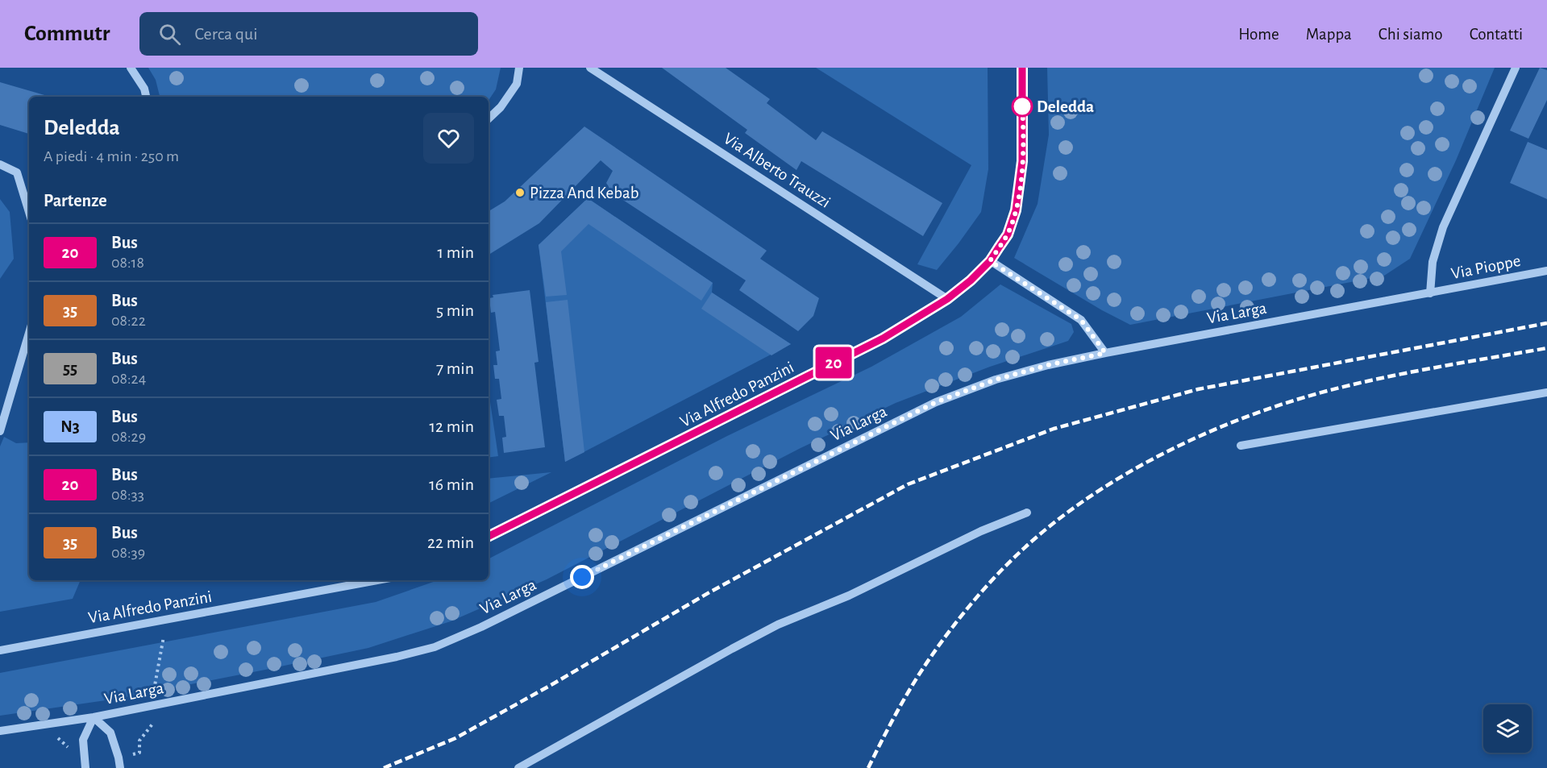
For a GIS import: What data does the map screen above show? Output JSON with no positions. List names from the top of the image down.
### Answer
{
  "streets": {
    "street": [
      "Via Alberto Trauzzi",
      "Via Pioppe",
      "Via Larga",
      "Via Alfredo Panzini"
    ]
  },
  "crossings": [
    ["Via Alberto Trauzzi", "Via Alfredo Panzini"],
    ["Via Pioppe", "Via Larga"]
  ],
  "places": ["Deledda", "Pizza And Kebab"],
  "lines": ["bus line 20"],
  "page": {
    "header": "Commutr",
    "search": "Cerca qui",
    "nav": [
      "Home",
      "Mappa",
      "Chi siamo",
      "Contatti"
    ],
    "on_map": "20",
    "heading": [
      ["Deledda", "A piedi · 4 min · 250 m"],
      "Partenze"
    ],
    "list": [
      {
        "mark": "20",
        "name": "Bus",
        "note": "08:18",
        "value": "1 min"
      },
      {
        "mark": "35",
        "name": "Bus",
        "note": "08:22",
        "value": "5 min"
      },
      {
        "mark": "55",
        "name": "Bus",
        "note": "08:24",
        "value": "7 min"
      },
      {
        "mark": "N3",
        "name": "Bus",
        "note": "08:29",
        "value": "12 min"
      },
      {
        "mark": "20",
        "name": "Bus",
        "note": "08:33",
        "value": "16 min"
      },
      {
        "mark": "35",
        "name": "Bus",
        "note": "08:39",
        "value": "22 min"
      }
    ]
  }
}
